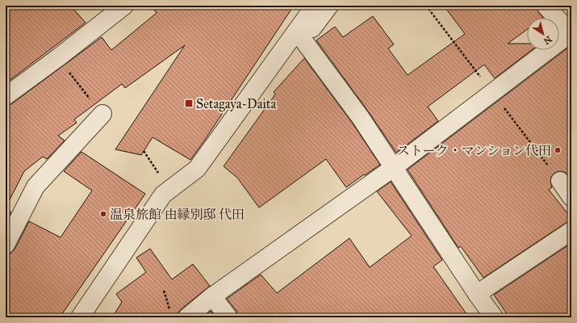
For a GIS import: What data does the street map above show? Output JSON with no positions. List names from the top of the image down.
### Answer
{
  "places": {
    "transit": ["Setagaya-Daita"],
    "other": ["ストーク・マンション代田", "温泉旅館 由縁別邸 代田"]
  },
  "north": "bottom right"
}
